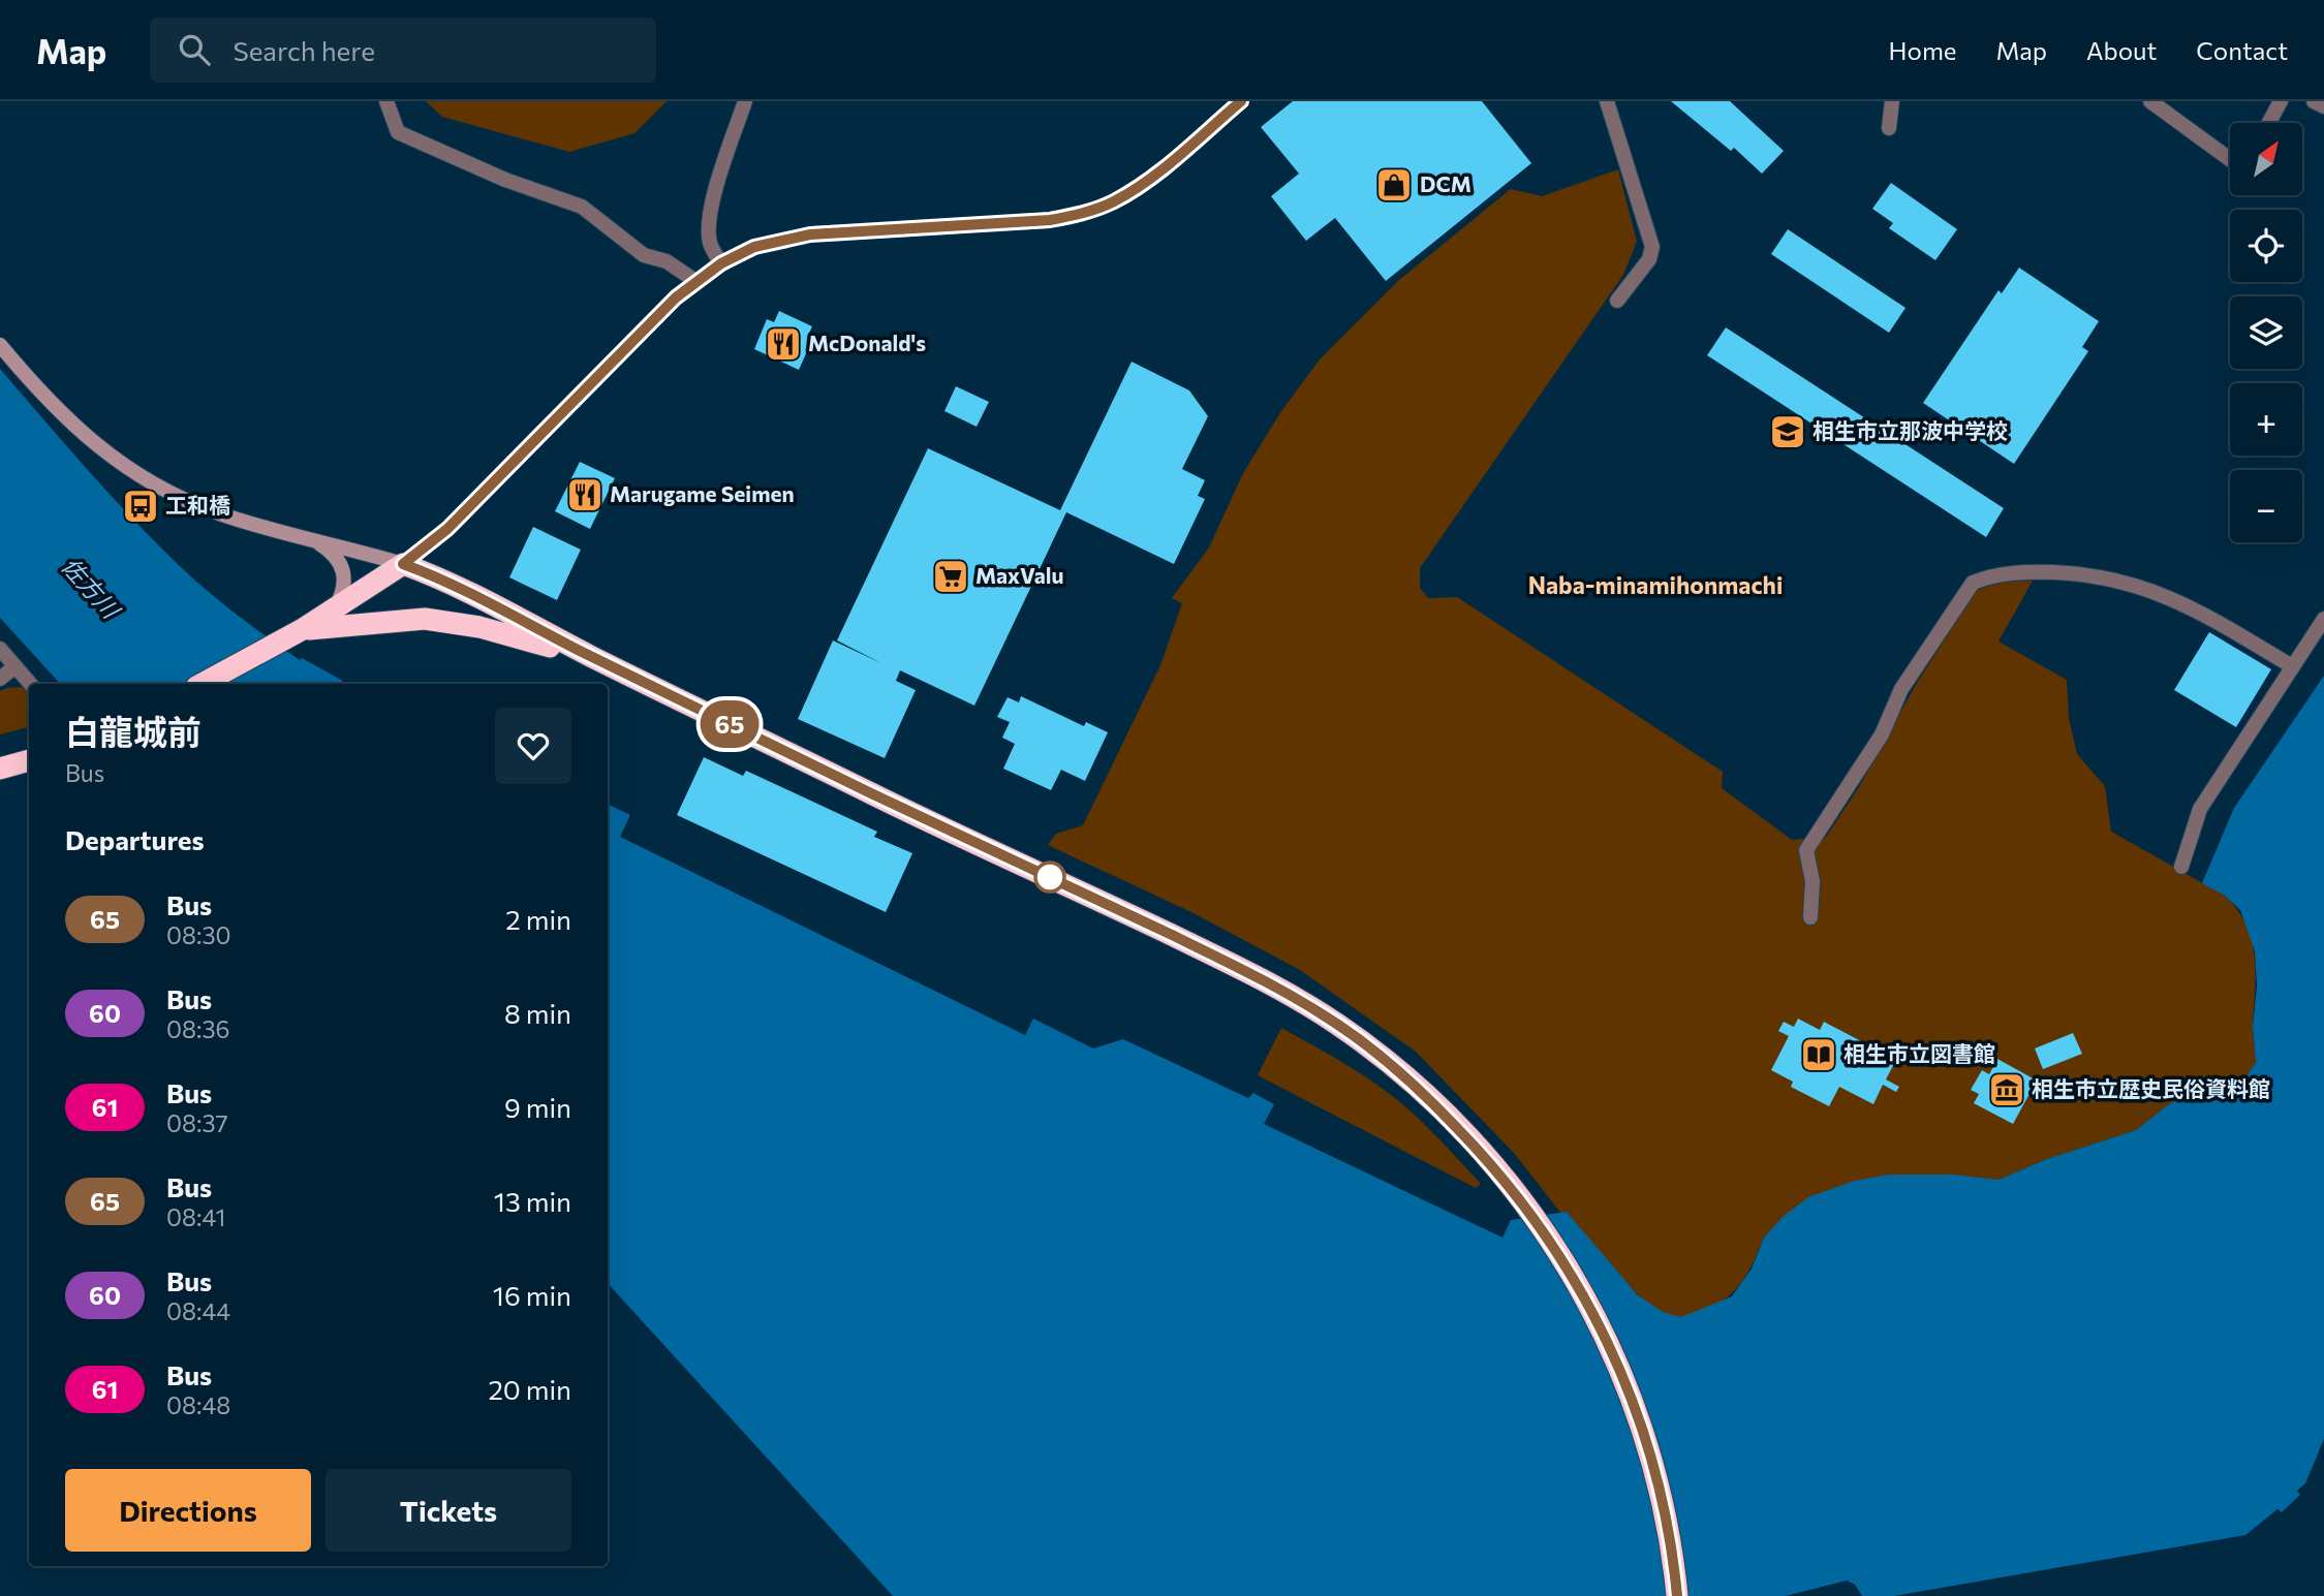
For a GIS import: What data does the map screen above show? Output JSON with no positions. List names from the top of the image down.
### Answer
{
  "districts": ["Naba-minamihonmachi"],
  "water": ["佐方川"],
  "places": {
    "shop": ["DCM"],
    "restaurant": ["McDonald's", "Marugame Seimen"],
    "school or university": ["相生市立那波中学校"],
    "bus stop": ["工和橋"],
    "supermarket": ["MaxValu"],
    "library": ["相生市立図書館"],
    "museum": ["相生市立歴史民俗資料館"]
  },
  "lines": ["bus line 65"],
  "north": "top right",
  "page": {
    "header": "Map",
    "search": "Search here",
    "nav": [
      "Home",
      "Map",
      "About",
      "Contact"
    ],
    "on_map": "65",
    "map_buttons": ["+", "−"],
    "heading": [
      ["白龍城前", "Bus"],
      "Departures"
    ],
    "list": [
      {
        "mark": "65",
        "name": "Bus",
        "note": "08:30",
        "value": "2 min"
      },
      {
        "mark": "60",
        "name": "Bus",
        "note": "08:36",
        "value": "8 min"
      },
      {
        "mark": "61",
        "name": "Bus",
        "note": "08:37",
        "value": "9 min"
      },
      {
        "mark": "65",
        "name": "Bus",
        "note": "08:41",
        "value": "13 min"
      },
      {
        "mark": "60",
        "name": "Bus",
        "note": "08:44",
        "value": "16 min"
      },
      {
        "mark": "61",
        "name": "Bus",
        "note": "08:48",
        "value": "20 min"
      }
    ],
    "buttons": ["Directions", "Tickets"]
  }
}
